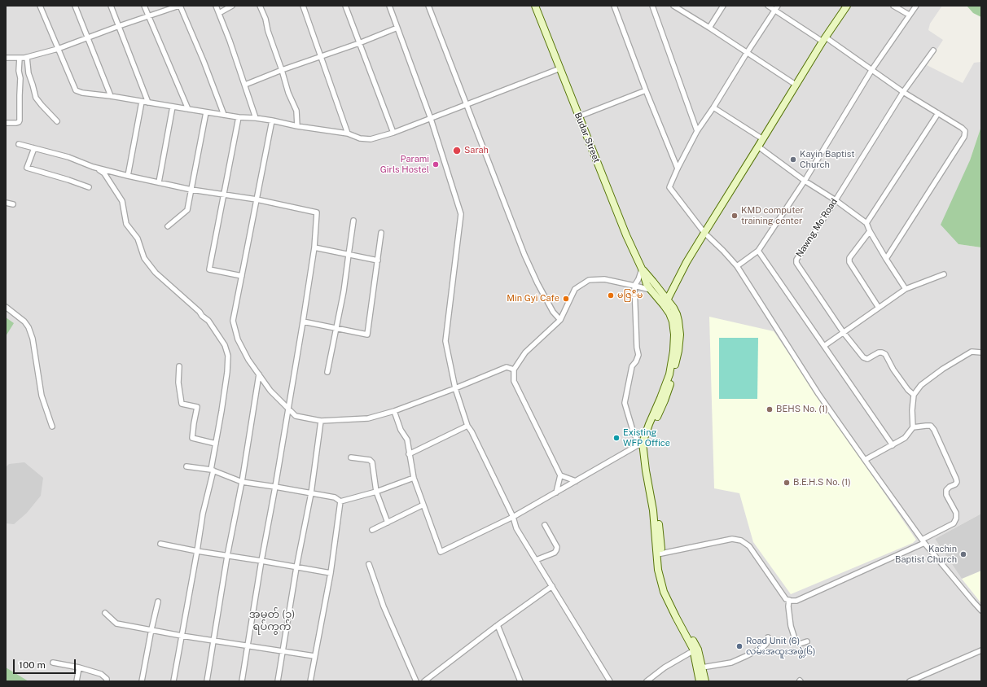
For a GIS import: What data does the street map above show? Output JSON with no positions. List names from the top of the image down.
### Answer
{
  "streets": {
    "main road": ["Budar Street"],
    "street": ["Nawng Mo Road"]
  },
  "districts": ["အမှတ် (၁) ရပ်ကွက်"],
  "places": [
    "Sarah",
    "Kayin Baptist Church",
    "Parami Girls Hostel",
    "KMD computer training center",
    "မဇြ်ိမ",
    "Min Gyi Cafe",
    "BEHS No. (1)",
    "Existing WFP Office",
    "B.E.H.S No. (1)",
    "Kachin Baptist Church",
    "Road Unit (6) လမ်းအထူးအဖွဲ့(၆)"
  ],
  "scale_bar": "100 m"
}
